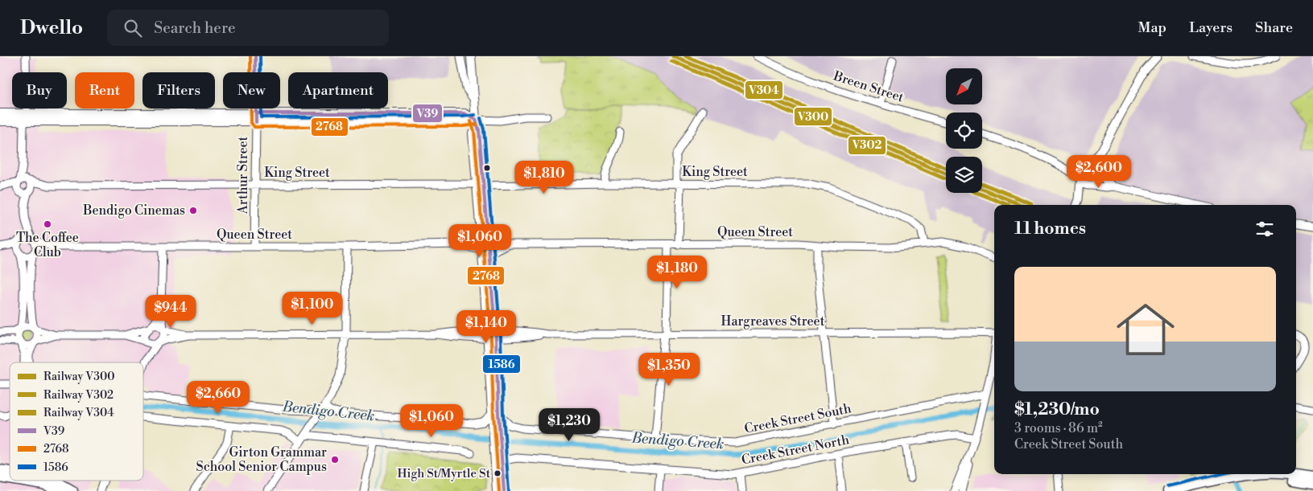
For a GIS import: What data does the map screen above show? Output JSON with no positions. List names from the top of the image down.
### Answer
{
  "streets": {
    "street": [
      "Breen Street",
      "King Street",
      "Arthur Street",
      "Queen Street",
      "Hargreaves Street",
      "Creek Street South",
      "Creek Street North"
    ]
  },
  "crossings": [
    ["King Street", "Arthur Street"],
    ["King Street", "Queen Street"],
    ["Arthur Street", "Queen Street"]
  ],
  "water": ["Bendigo Creek"],
  "places": [
    "Bendigo Cinemas",
    "The Coffee Club",
    "Girton Grammar School Senior Campus",
    "High St/Myrtle St"
  ],
  "lines": [
    "rail line V300",
    "rail line V304",
    "transit line V39",
    "transit line 2768",
    "transit line 1586",
    "rail line V302"
  ],
  "legend": [
    "Railway V300",
    "Railway V302",
    "Railway V304",
    "V39",
    "2768",
    "1586"
  ],
  "north": "bottom left",
  "page": {
    "header": "Dwello",
    "search": "Search here",
    "nav": ["Map", "Layers", "Share"],
    "chip": [
      "Buy",
      "Rent",
      "Filters",
      "New",
      "Apartment"
    ],
    "price": [
      "$2,600",
      "$1,810",
      "$1,060",
      "$1,180",
      "$1,100",
      "$944",
      "$1,140",
      "$1,350",
      "$2,660",
      "$1,060",
      "$1,230"
    ],
    "heading": "11 homes",
    "list": [
      {
        "name": "$1,230/mo",
        "note": "3 rooms · 86 m² · Creek Street South"
      }
    ]
  }
}
